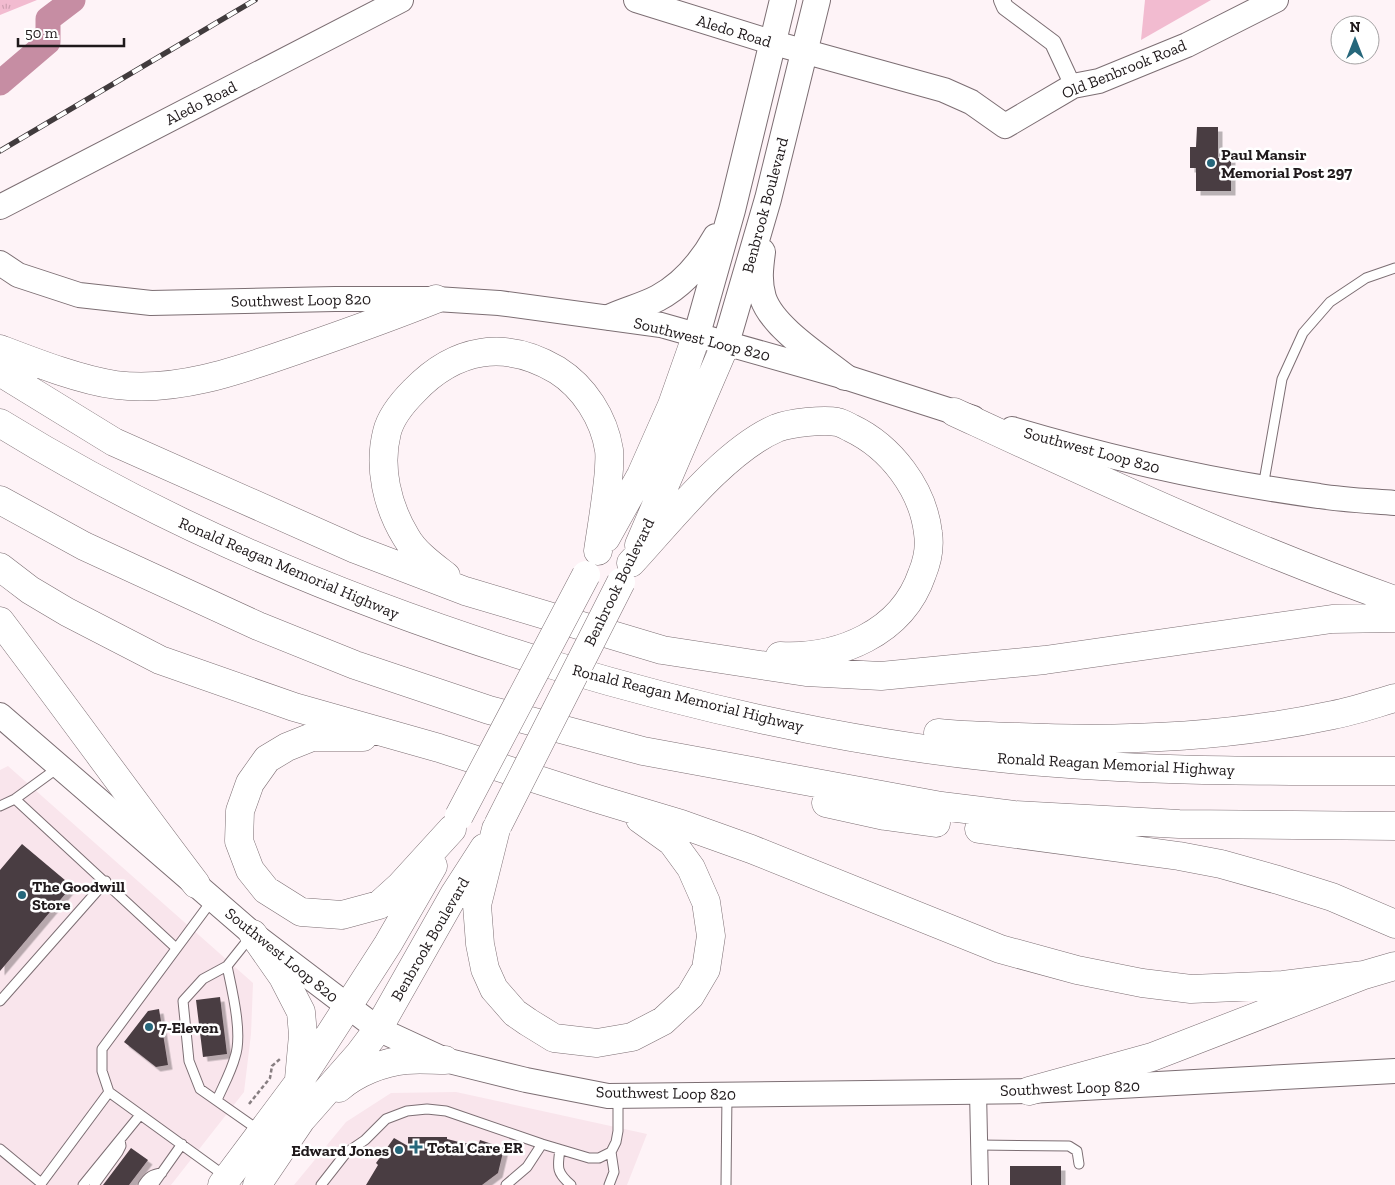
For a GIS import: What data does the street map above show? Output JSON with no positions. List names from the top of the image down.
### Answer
{
  "streets": {
    "highway": ["Benbrook Boulevard", "Ronald Reagan Memorial Highway"],
    "main road": ["Aledo Road", "Old Benbrook Road", "Southwest Loop 820"]
  },
  "crossings": [
    ["Aledo Road", "Old Benbrook Road"],
    ["Aledo Road", "Benbrook Boulevard"],
    ["Old Benbrook Road", "Benbrook Boulevard"],
    ["Benbrook Boulevard", "Southwest Loop 820"]
  ],
  "places": {
    "other": [
      "Paul Mansir Memorial Post 297",
      "The Goodwill Store",
      "7-Eleven",
      "Edward Jones"
    ],
    "health": ["Total Care ER"]
  },
  "scale_bar": "50 m",
  "north": "top"
}
